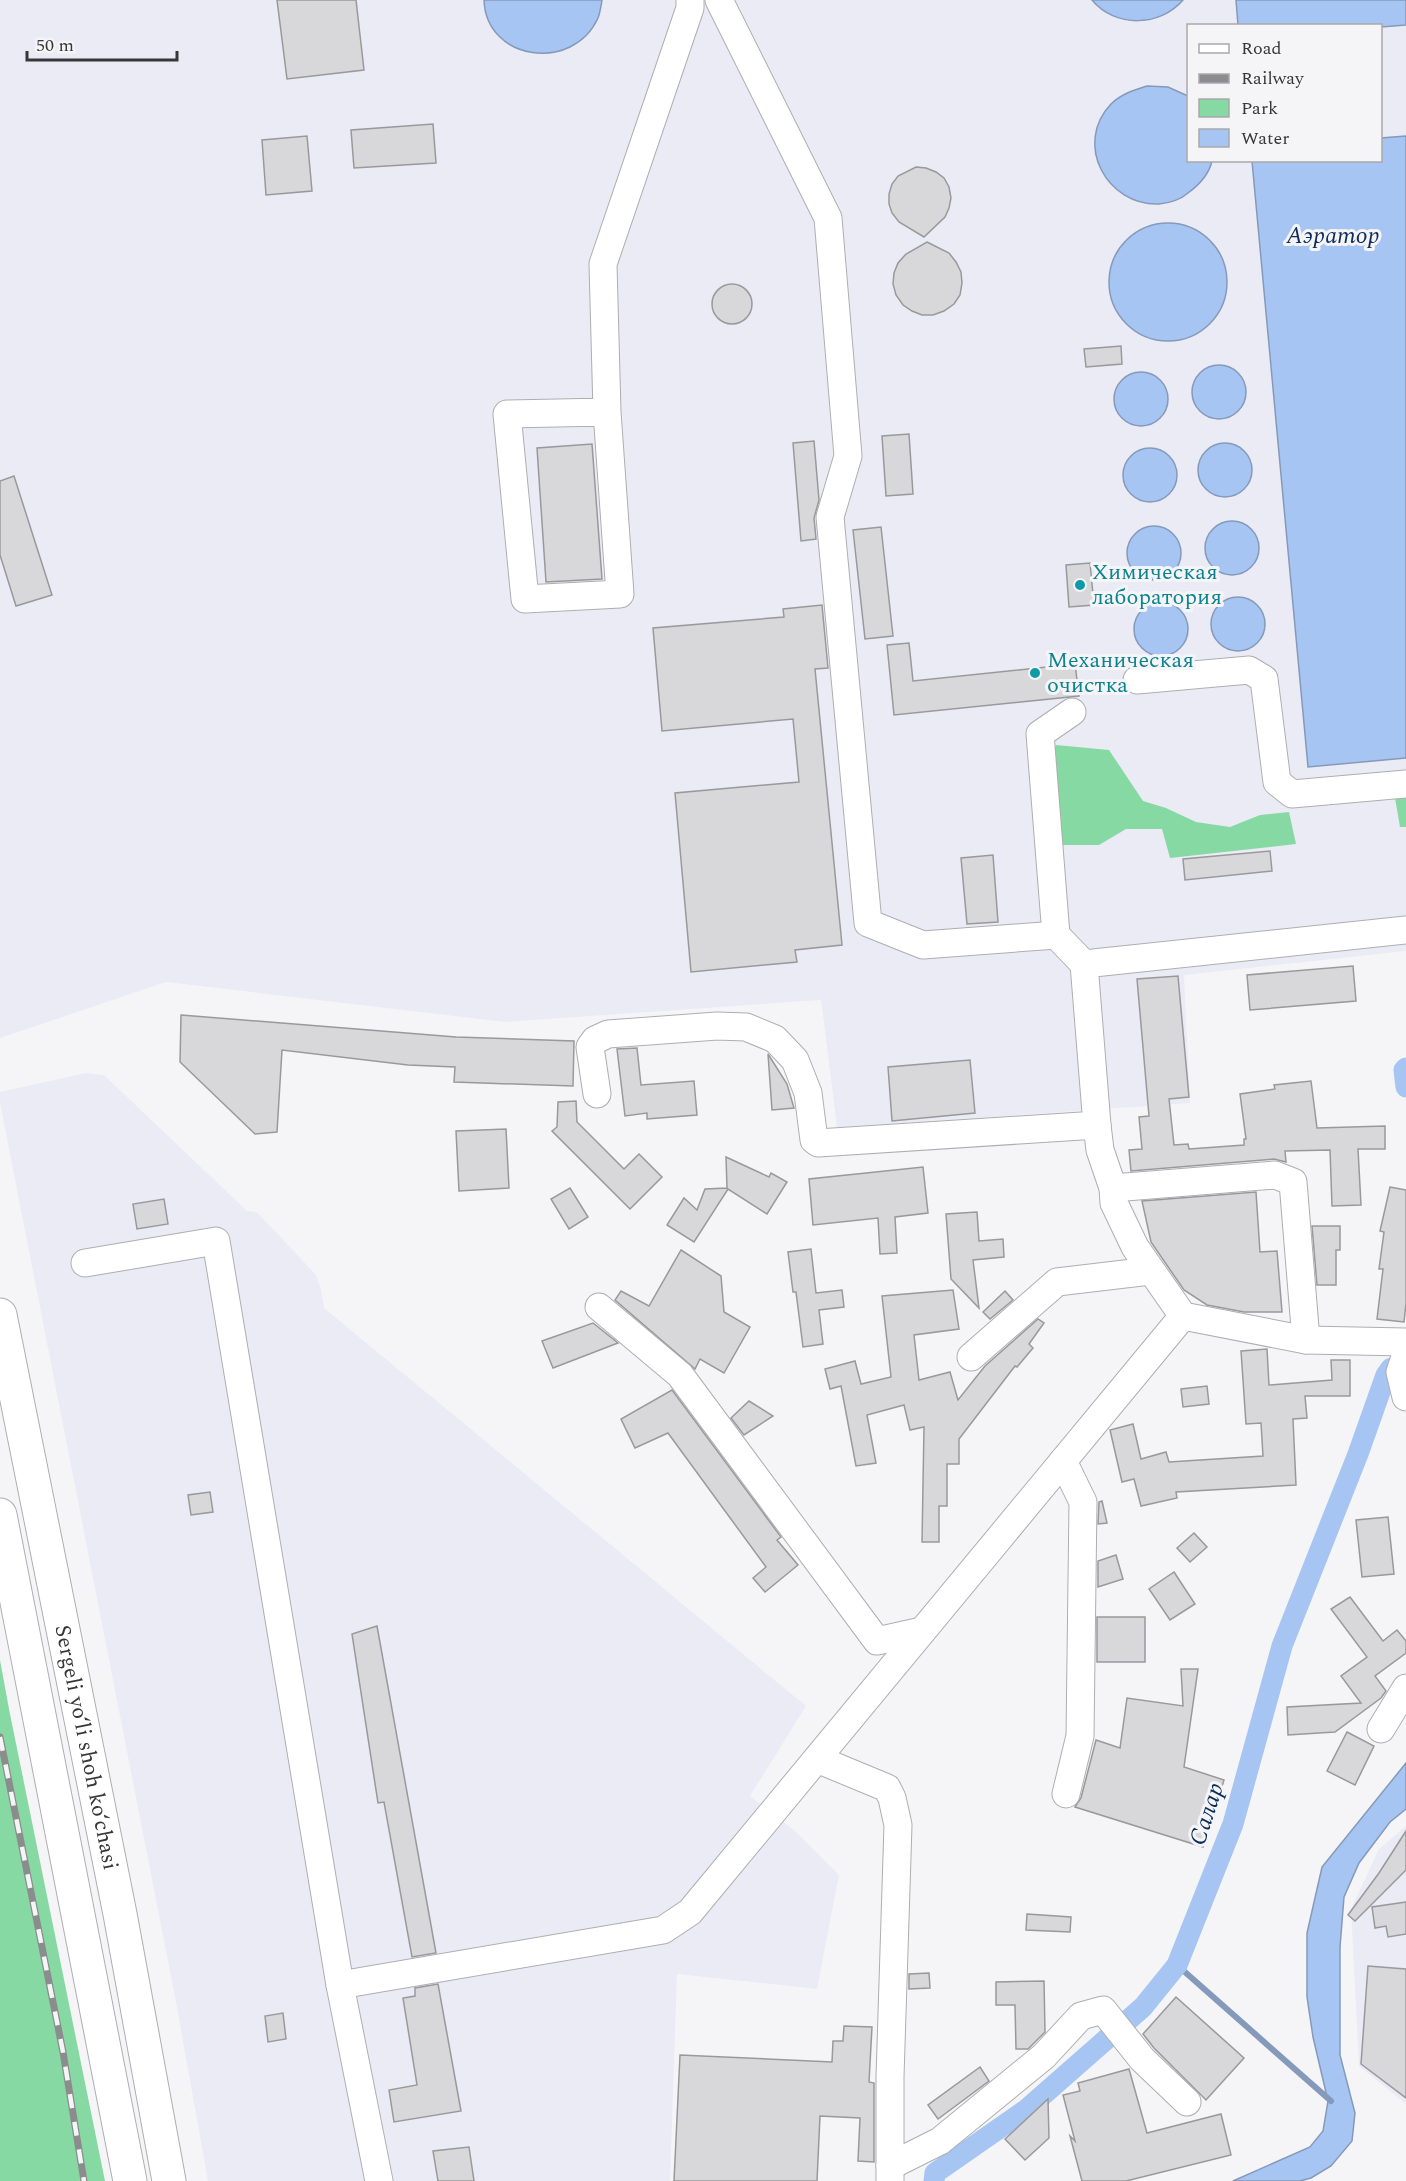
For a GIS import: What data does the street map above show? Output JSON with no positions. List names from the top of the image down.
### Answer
{
  "streets": {
    "main road": ["Sergeli yo‘li shoh ko‘chasi"]
  },
  "water": ["Аэратор", "Салар"],
  "places": ["Химическая лаборатория", "Механическая очистка"],
  "legend": [
    "Road",
    "Railway",
    "Park",
    "Water"
  ],
  "scale_bar": "50 m"
}
